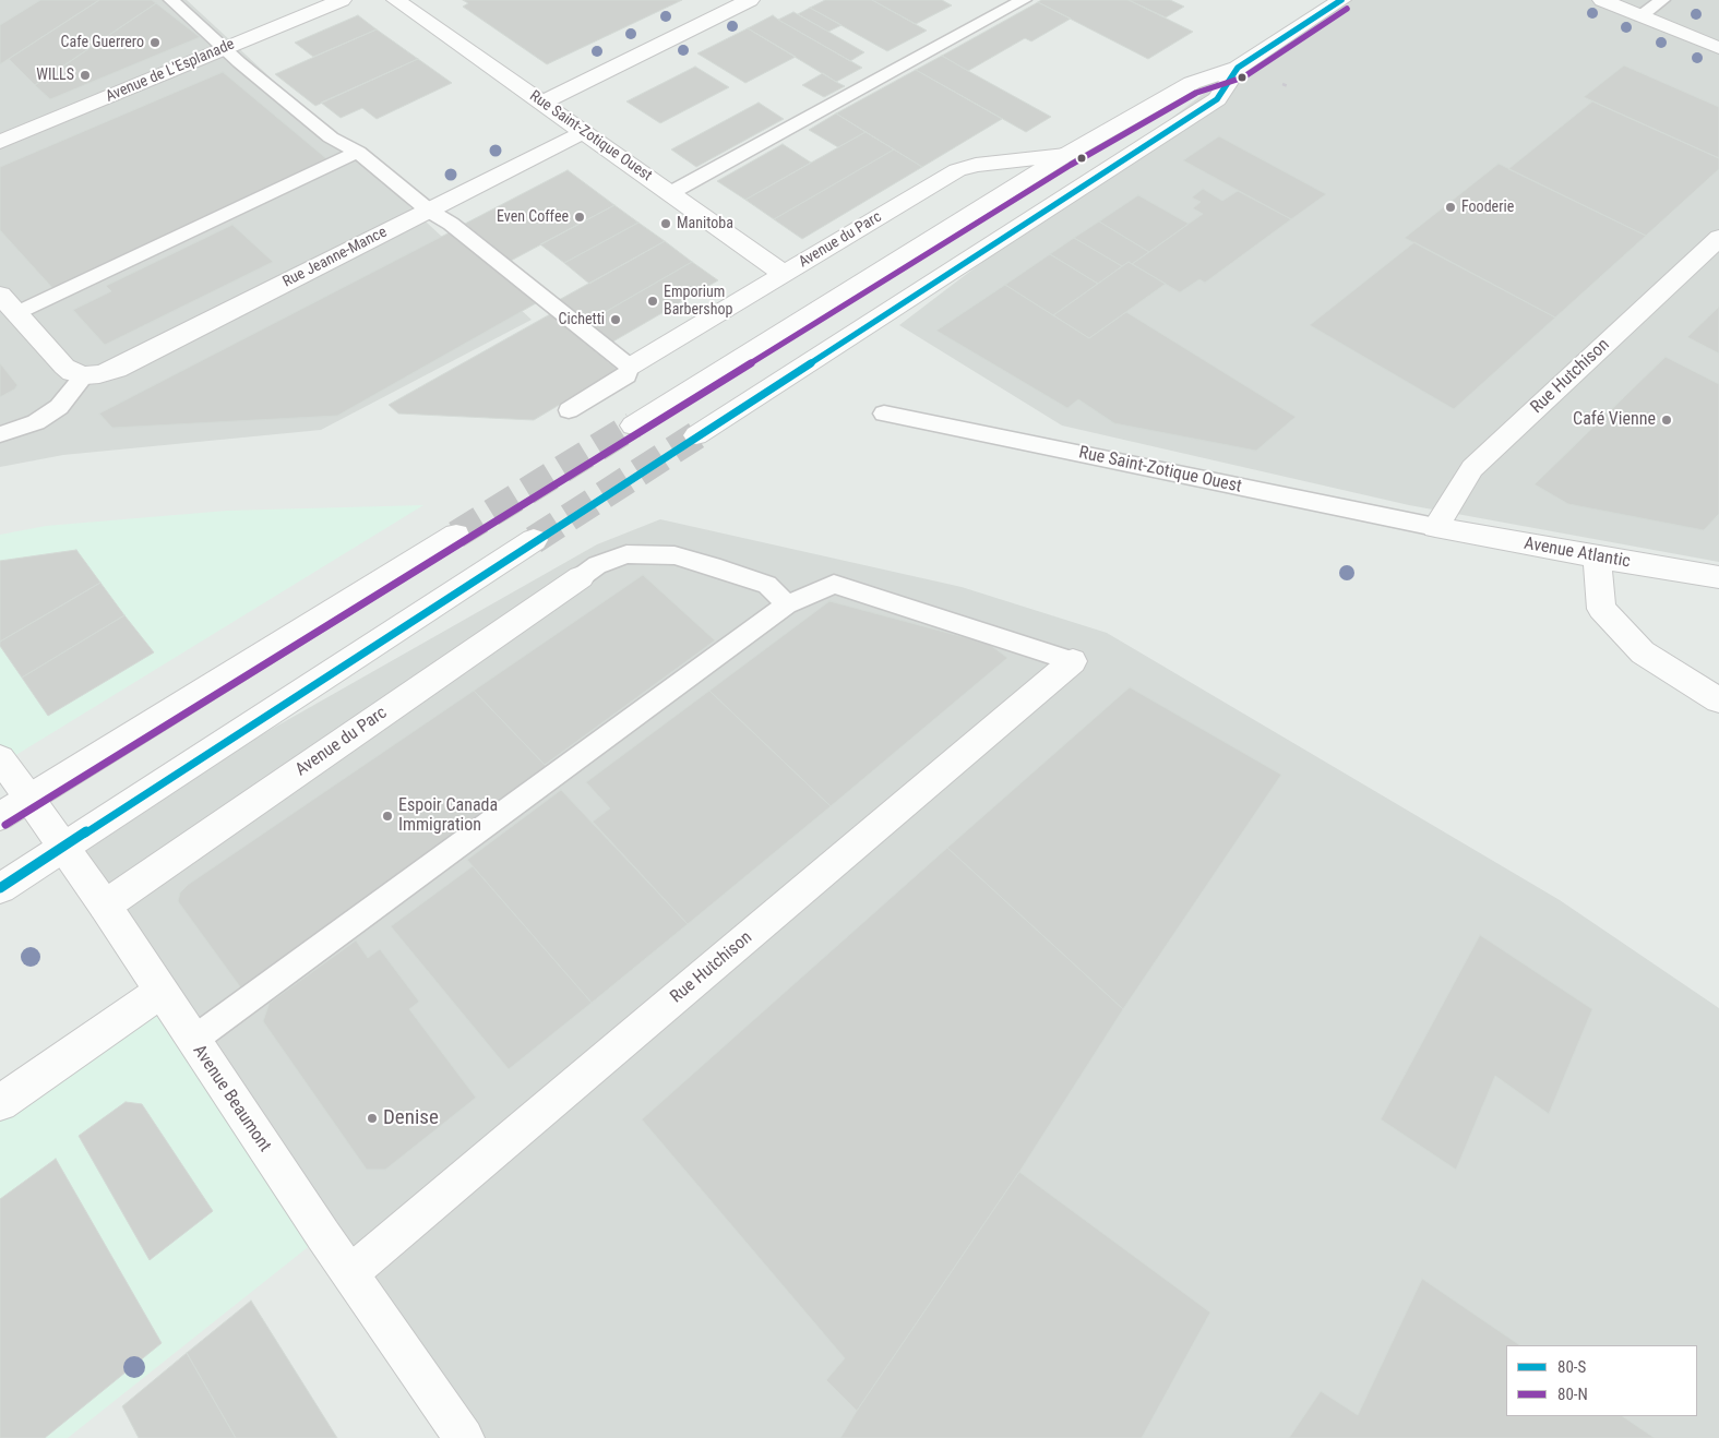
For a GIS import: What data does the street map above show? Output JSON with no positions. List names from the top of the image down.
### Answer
{
  "streets": {
    "street": [
      "Avenue de L'Esplanade",
      "Rue Saint-Zotique Ouest",
      "Avenue du Parc",
      "Rue Jeanne-Mance",
      "Rue Hutchison",
      "Avenue Atlantic",
      "Avenue Beaumont"
    ]
  },
  "crossings": [
    ["Rue Saint-Zotique Ouest", "Avenue du Parc"],
    ["Rue Saint-Zotique Ouest", "Rue Jeanne-Mance"],
    ["Rue Saint-Zotique Ouest", "Rue Hutchison"],
    ["Rue Saint-Zotique Ouest", "Avenue Atlantic"],
    ["Avenue du Parc", "Avenue Beaumont"],
    ["Rue Hutchison", "Avenue Atlantic"],
    ["Rue Hutchison", "Avenue Beaumont"]
  ],
  "places": [
    "Cafe Guerrero",
    "WILLS",
    "Fooderie",
    "Even Coffee",
    "Manitoba",
    "Emporium Barbershop",
    "Cichetti",
    "Café Vienne",
    "Espoir Canada Immigration",
    "Denise"
  ],
  "lines": ["transit line 80-S", "transit line 80-N"],
  "legend": ["80-S", "80-N"]
}
